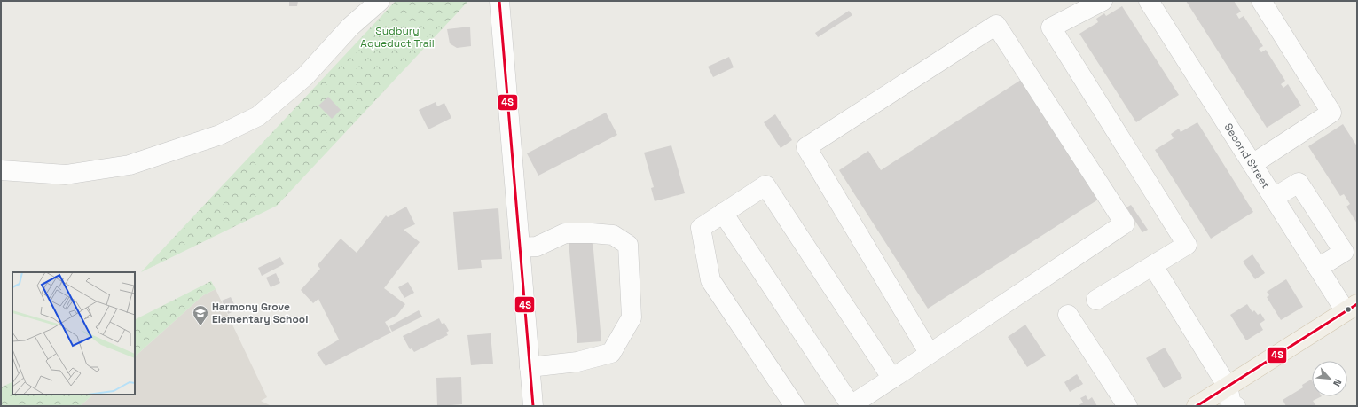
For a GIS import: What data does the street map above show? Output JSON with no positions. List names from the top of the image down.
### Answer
{
  "streets": {
    "street": ["Second Street"]
  },
  "parks": ["Sudbury Aqueduct Trail"],
  "places": {
    "school or university": ["Harmony Grove Elementary School"]
  },
  "lines": ["transit line 4S"],
  "north": "bottom right"
}
